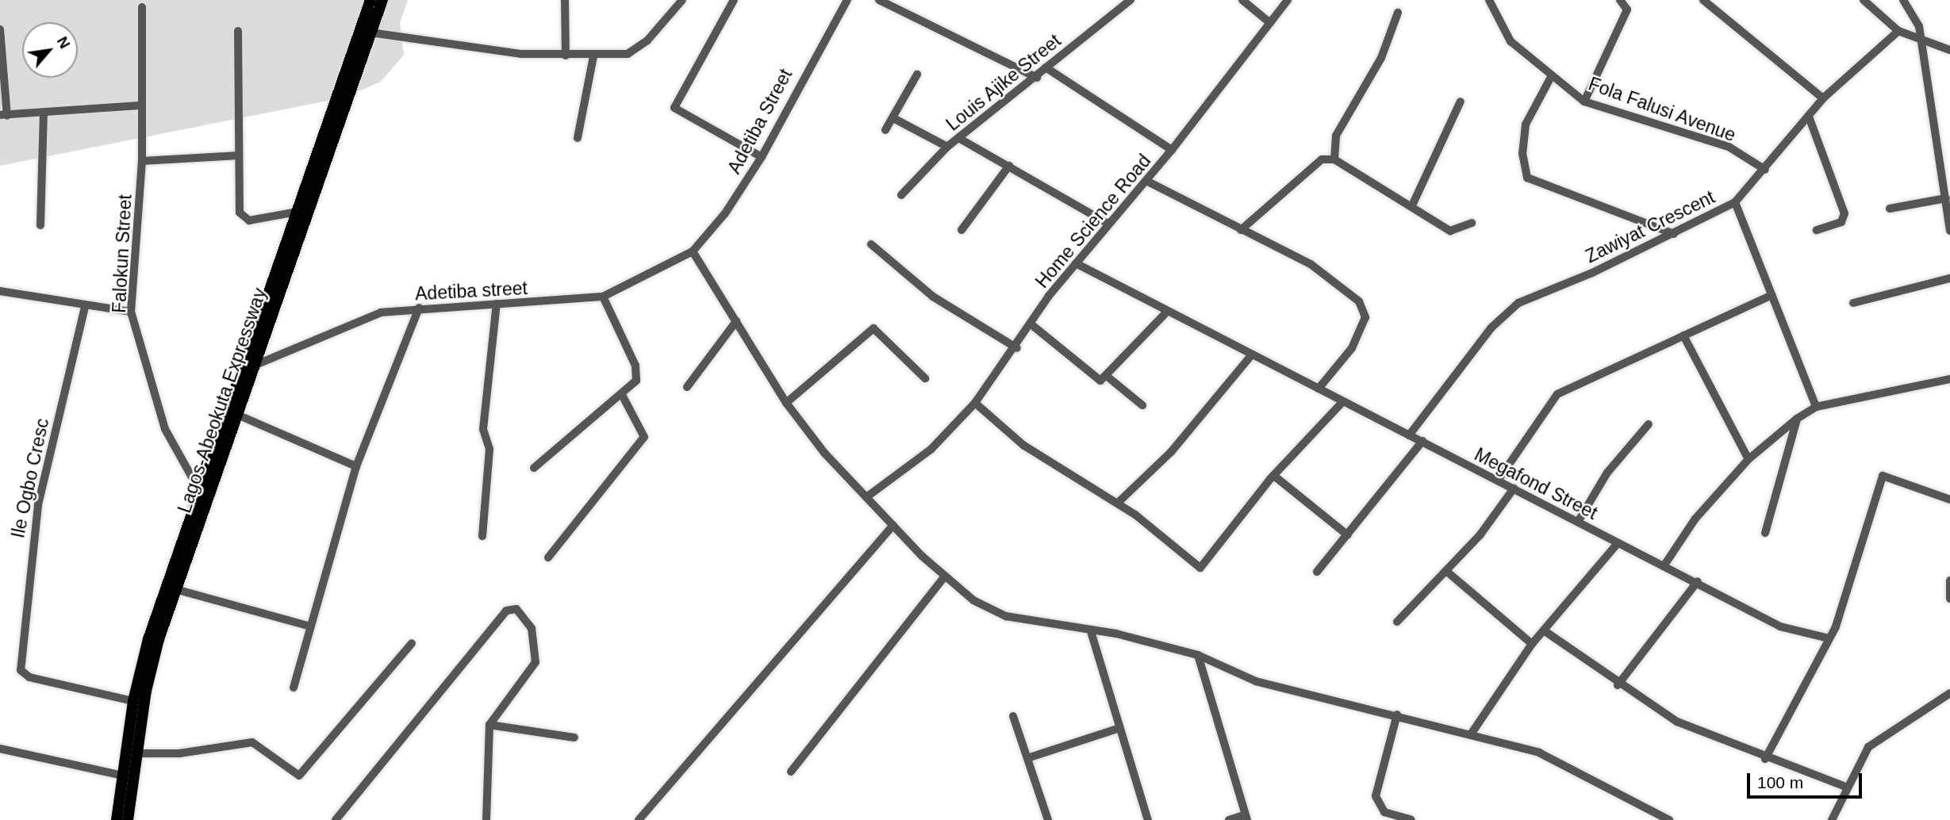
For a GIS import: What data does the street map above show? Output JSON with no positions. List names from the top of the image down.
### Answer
{
  "streets": {
    "highway": ["Lagos-Abeokuta Expressway"],
    "street": [
      "Louis Ajike Street",
      "Fola Falusi Avenue",
      "Adetiba Street",
      "Home Science Road",
      "Zawiyat Crescent",
      "Falokun Street",
      "Adetiba street",
      "Ile Ogbo Cresc",
      "Megafond Street"
    ]
  },
  "crossings": [
    ["Fola Falusi Avenue", "Zawiyat Crescent"],
    ["Adetiba Street", "Adetiba street"],
    ["Home Science Road", "Megafond Street"],
    ["Zawiyat Crescent", "Megafond Street"],
    ["Falokun Street", "Lagos-Abeokuta Expressway"],
    ["Adetiba street", "Lagos-Abeokuta Expressway"],
    ["Lagos-Abeokuta Expressway", "Ile Ogbo Cresc"]
  ],
  "scale_bar": "100 m",
  "north": "top right"
}
